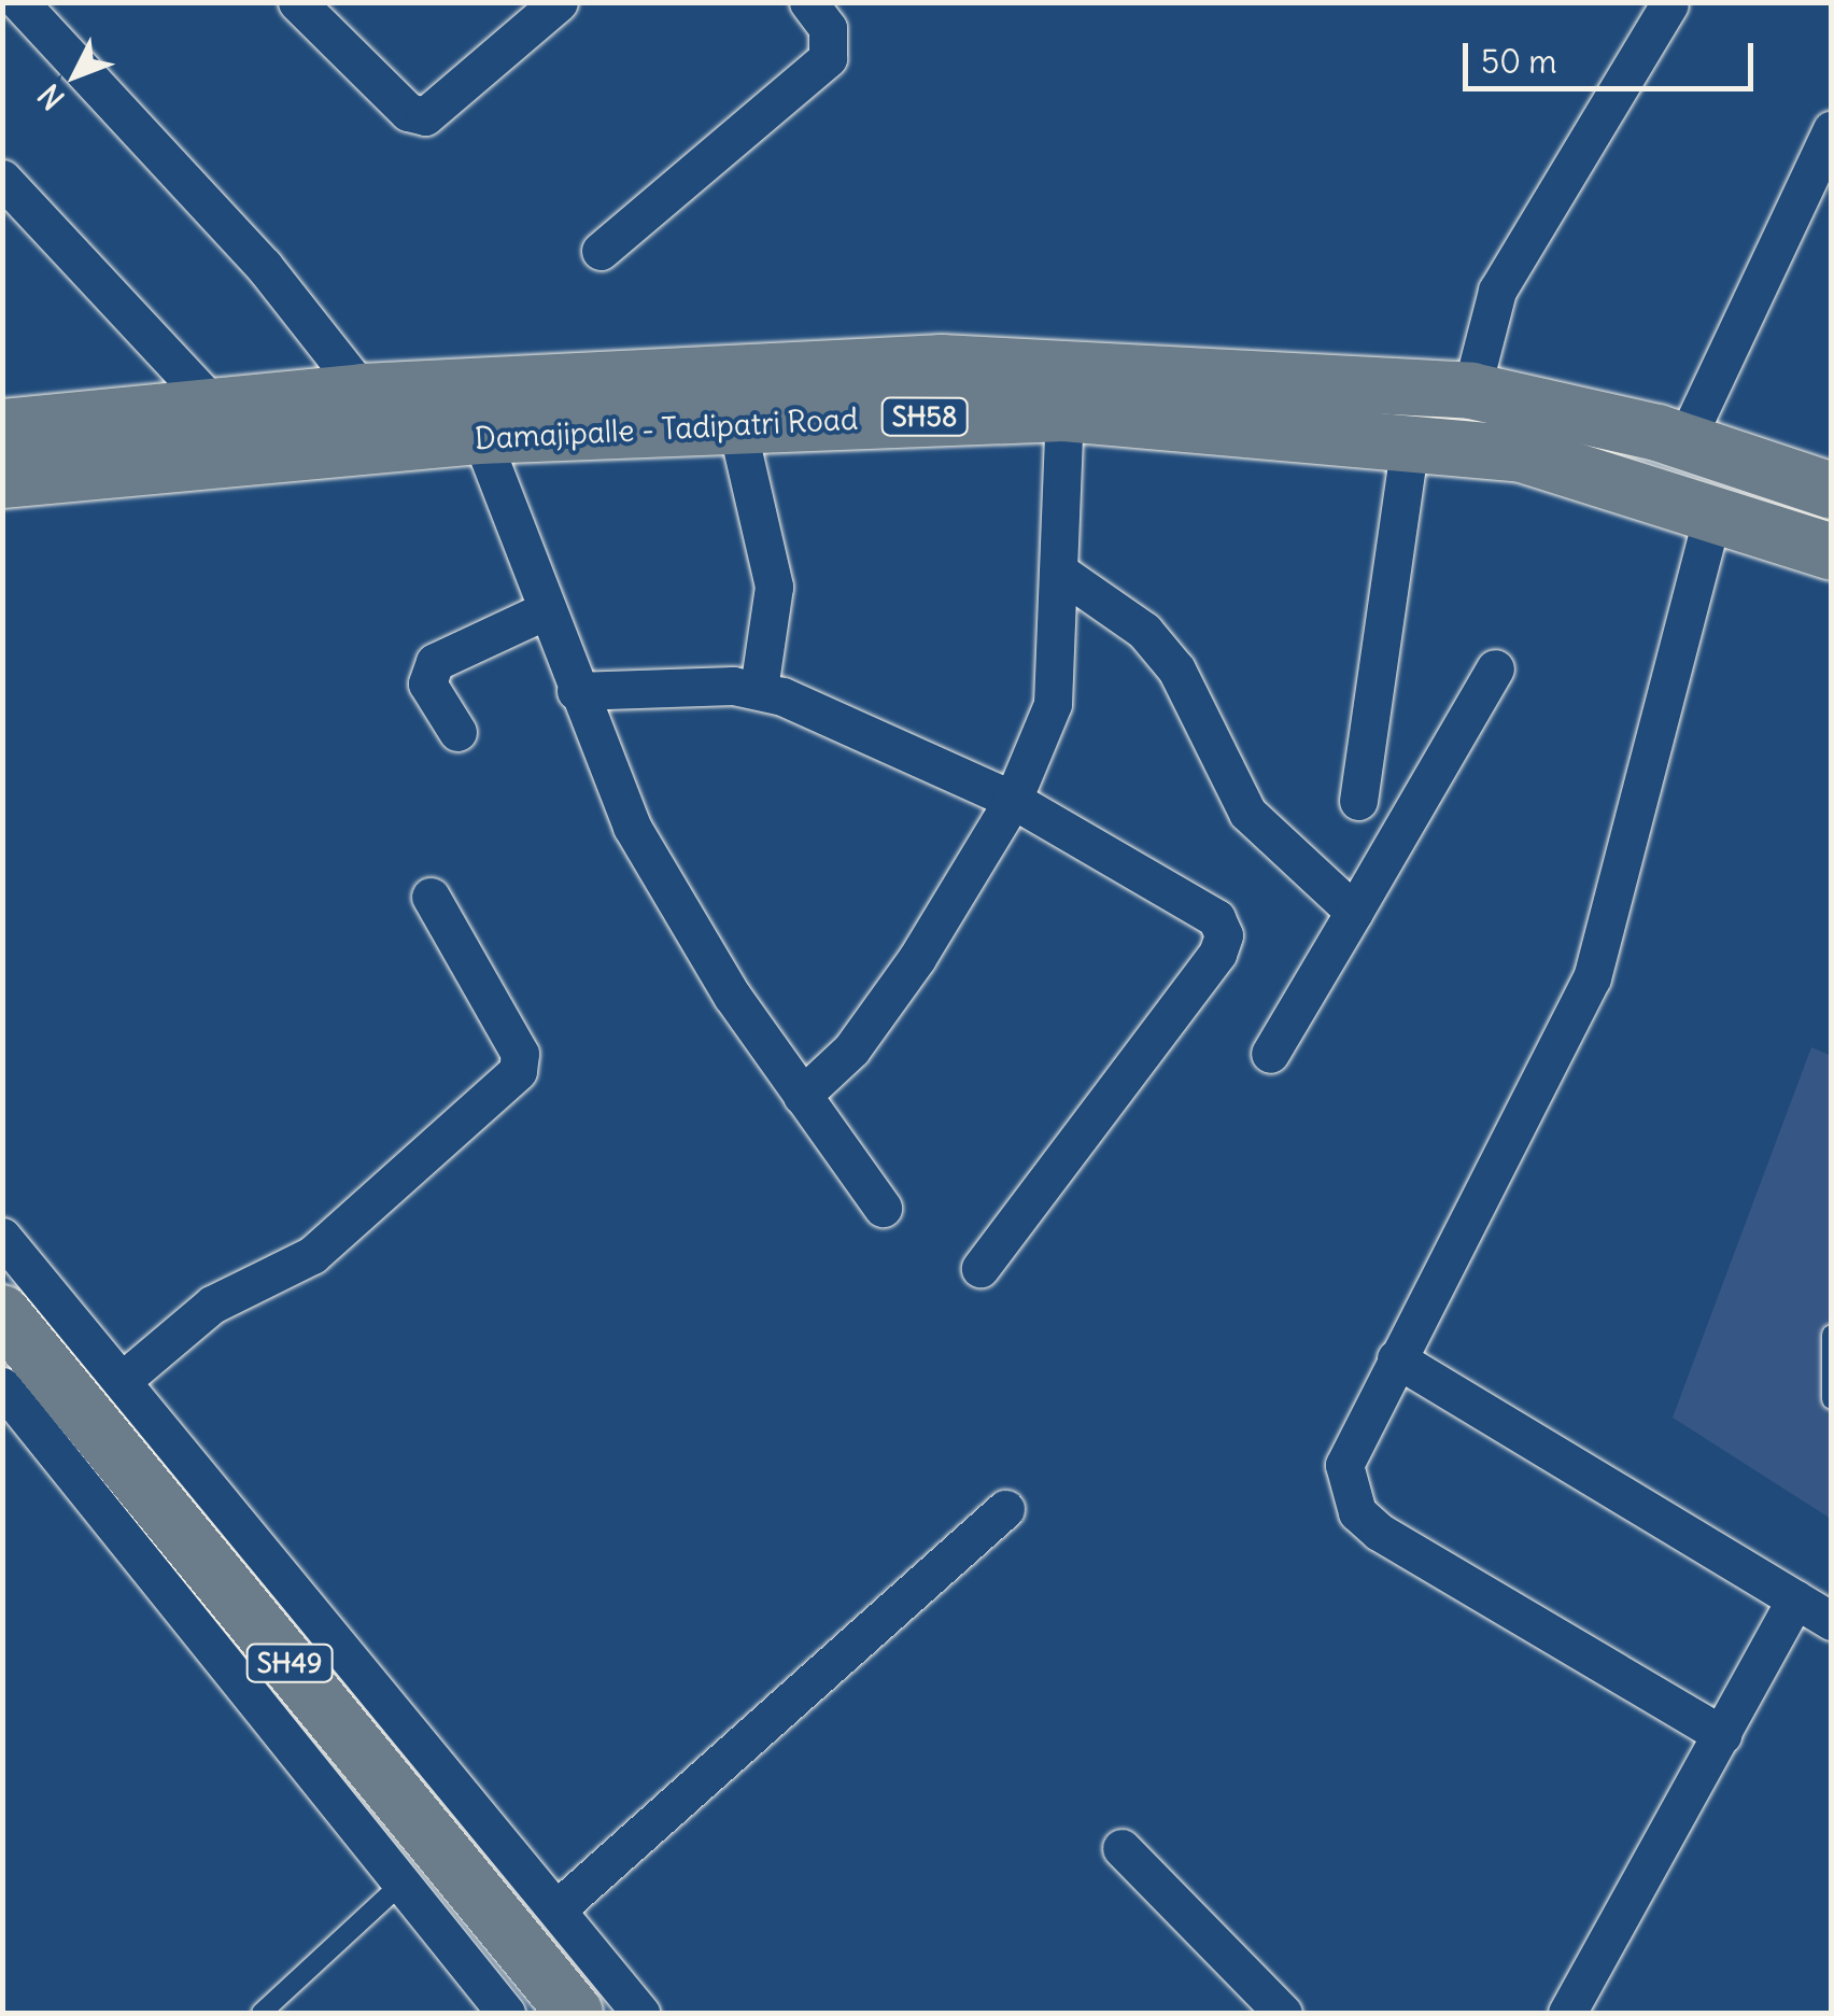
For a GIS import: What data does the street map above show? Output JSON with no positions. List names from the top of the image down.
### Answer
{
  "streets": {
    "main road": ["SH58", "Damajipalle - Tadipatri Road", "SH49"]
  },
  "scale_bar": "50 m",
  "north": "bottom left"
}
